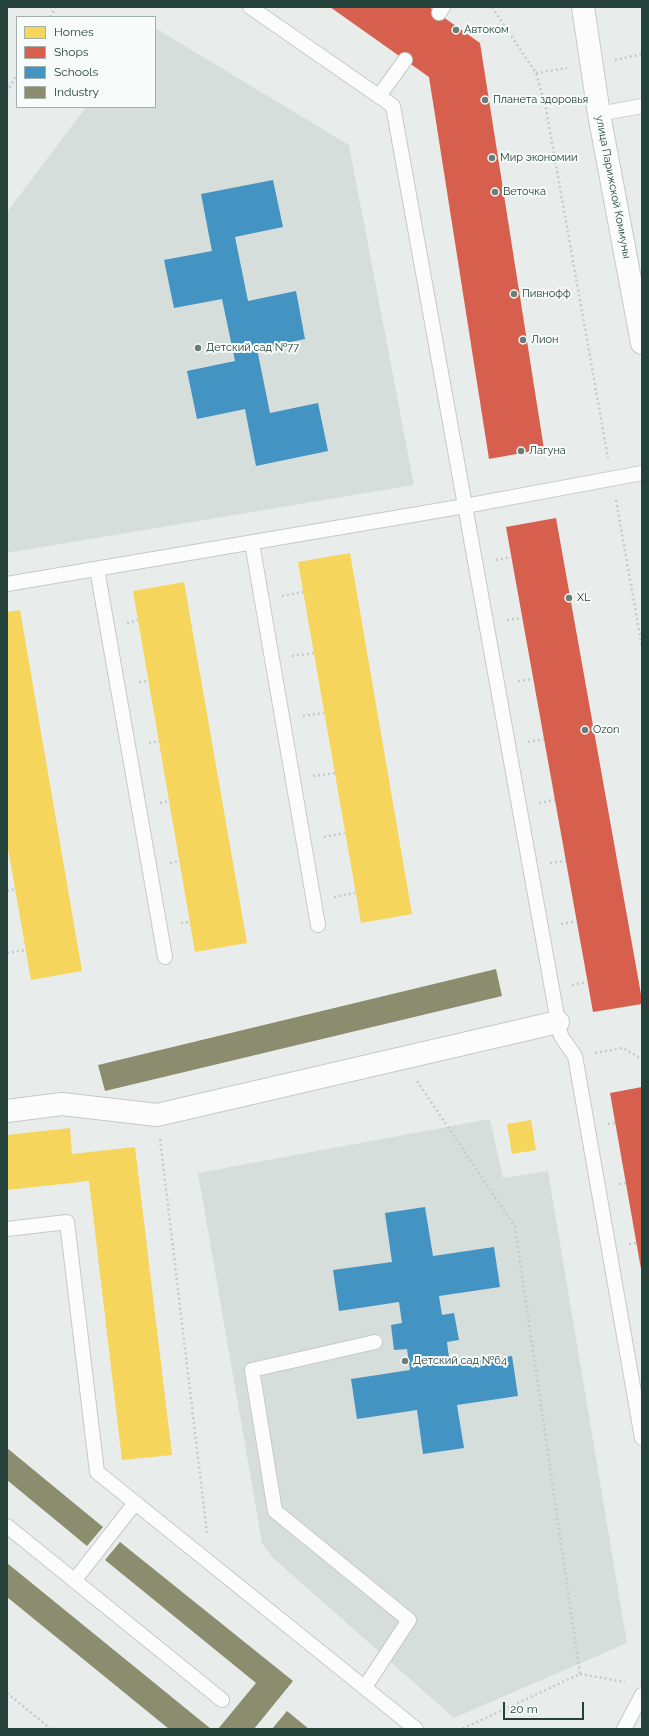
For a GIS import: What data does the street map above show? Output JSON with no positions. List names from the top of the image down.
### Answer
{
  "streets": {
    "street": ["улица Парижской Коммуны"]
  },
  "places": [
    "Автоком",
    "Планета здоровья",
    "Мир экономии",
    "Веточка",
    "Пивнофф",
    "Лион",
    "Детский сад №77",
    "Лагуна",
    "XL",
    "Ozon",
    "Детский сад №64"
  ],
  "legend": [
    "Homes",
    "Shops",
    "Schools",
    "Industry"
  ],
  "scale_bar": "20 m"
}
